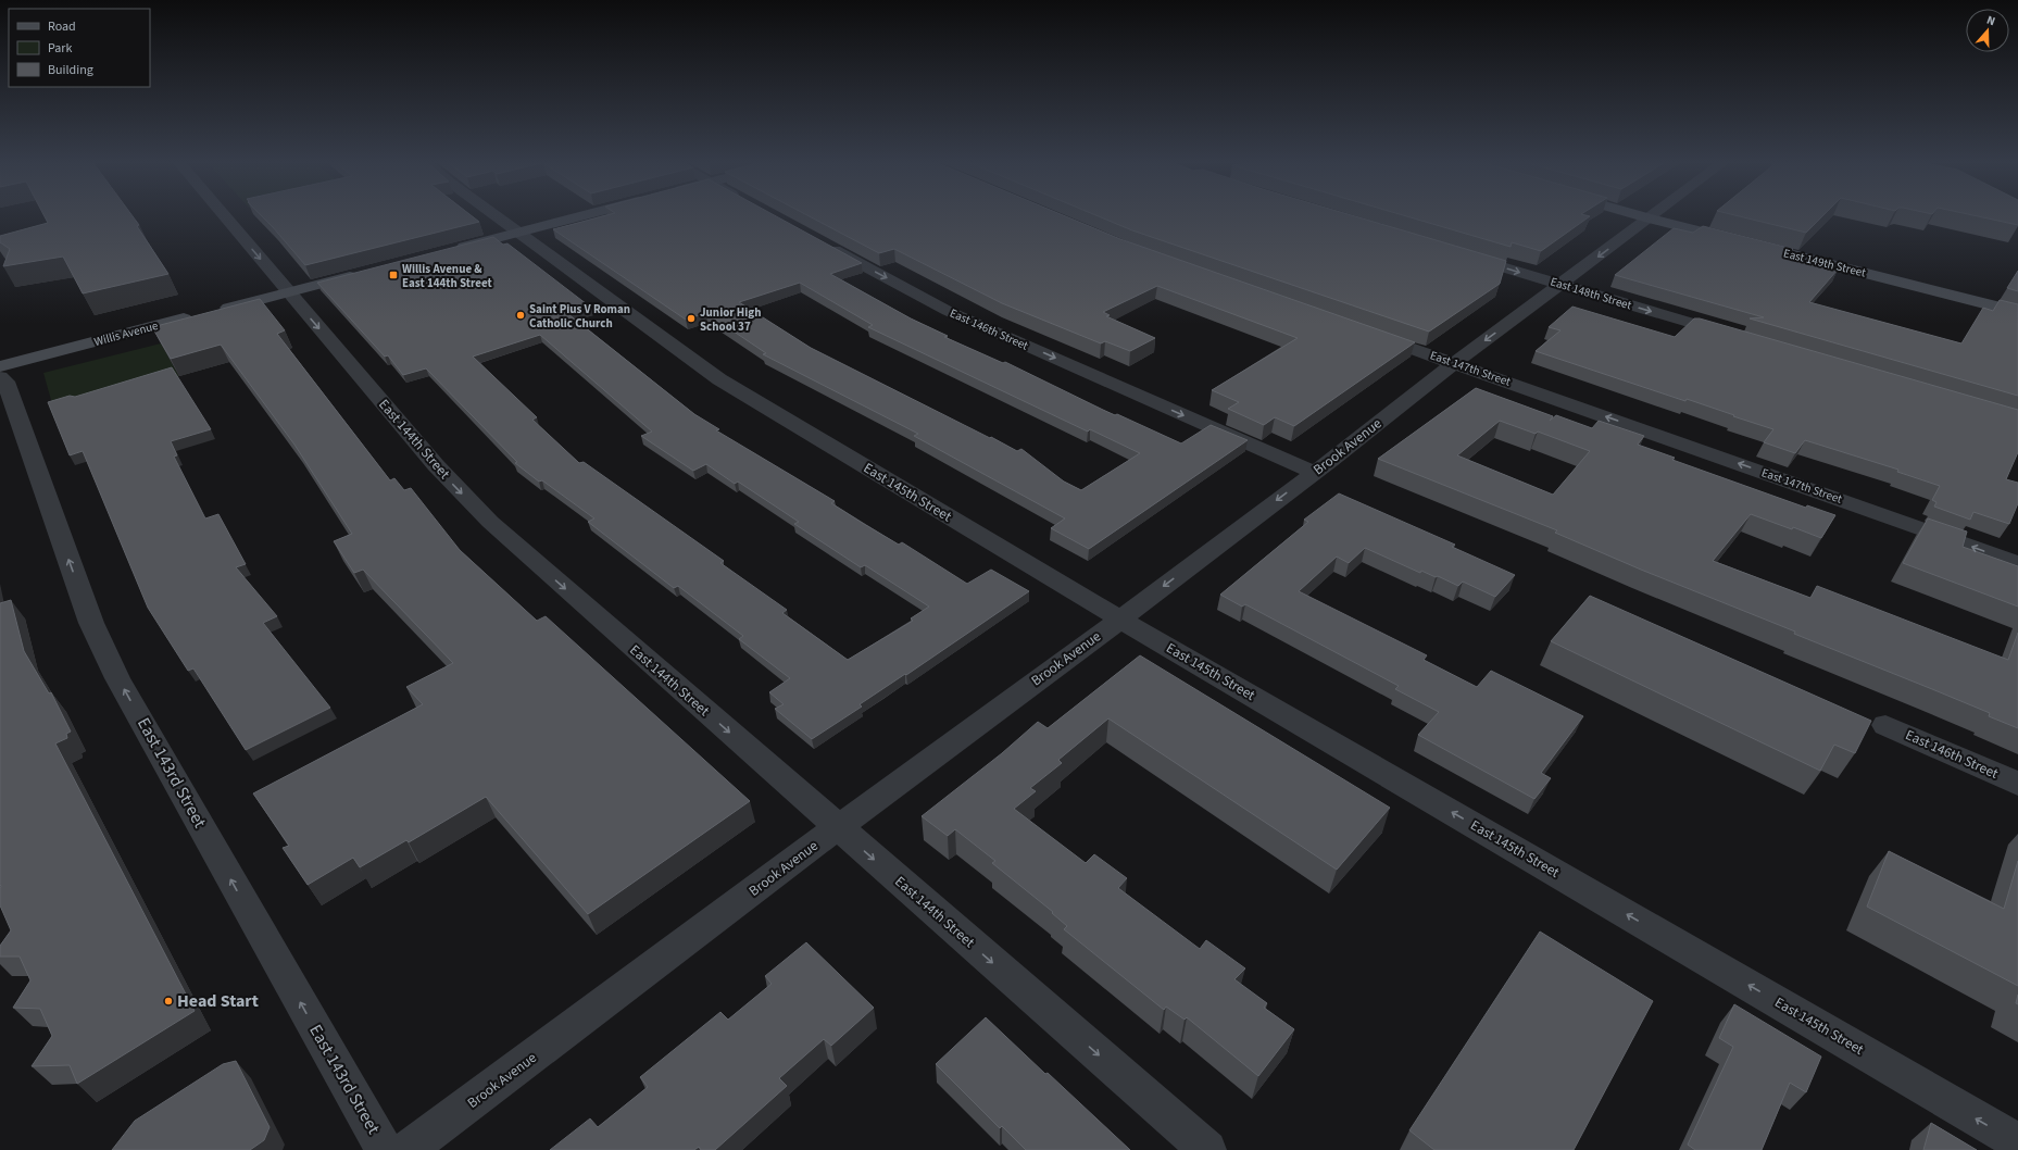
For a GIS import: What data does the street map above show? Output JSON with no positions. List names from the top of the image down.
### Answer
{
  "streets": {
    "main road": ["East 149th Street", "Willis Avenue"],
    "street": [
      "East 148th Street",
      "East 146th Street",
      "East 147th Street",
      "East 144th Street",
      "Brook Avenue",
      "East 145th Street",
      "East 143rd Street"
    ]
  },
  "crossings": [
    ["East 149th Street", "Brook Avenue"],
    ["East 148th Street", "Brook Avenue"],
    ["East 146th Street", "Brook Avenue"],
    ["East 147th Street", "Brook Avenue"],
    ["East 144th Street", "Brook Avenue"],
    ["Brook Avenue", "East 145th Street"]
  ],
  "one_way": [
    "East 148th Street",
    "East 146th Street",
    "East 147th Street",
    "East 144th Street",
    "East 145th Street",
    "East 143rd Street"
  ],
  "places": {
    "transit": ["Willis Avenue & East 144th Street"],
    "other": ["Saint Pius V Roman Catholic Church", "Junior High School 37", "Head Start"]
  },
  "legend": ["Road", "Park", "Building"],
  "north": "top"
}
